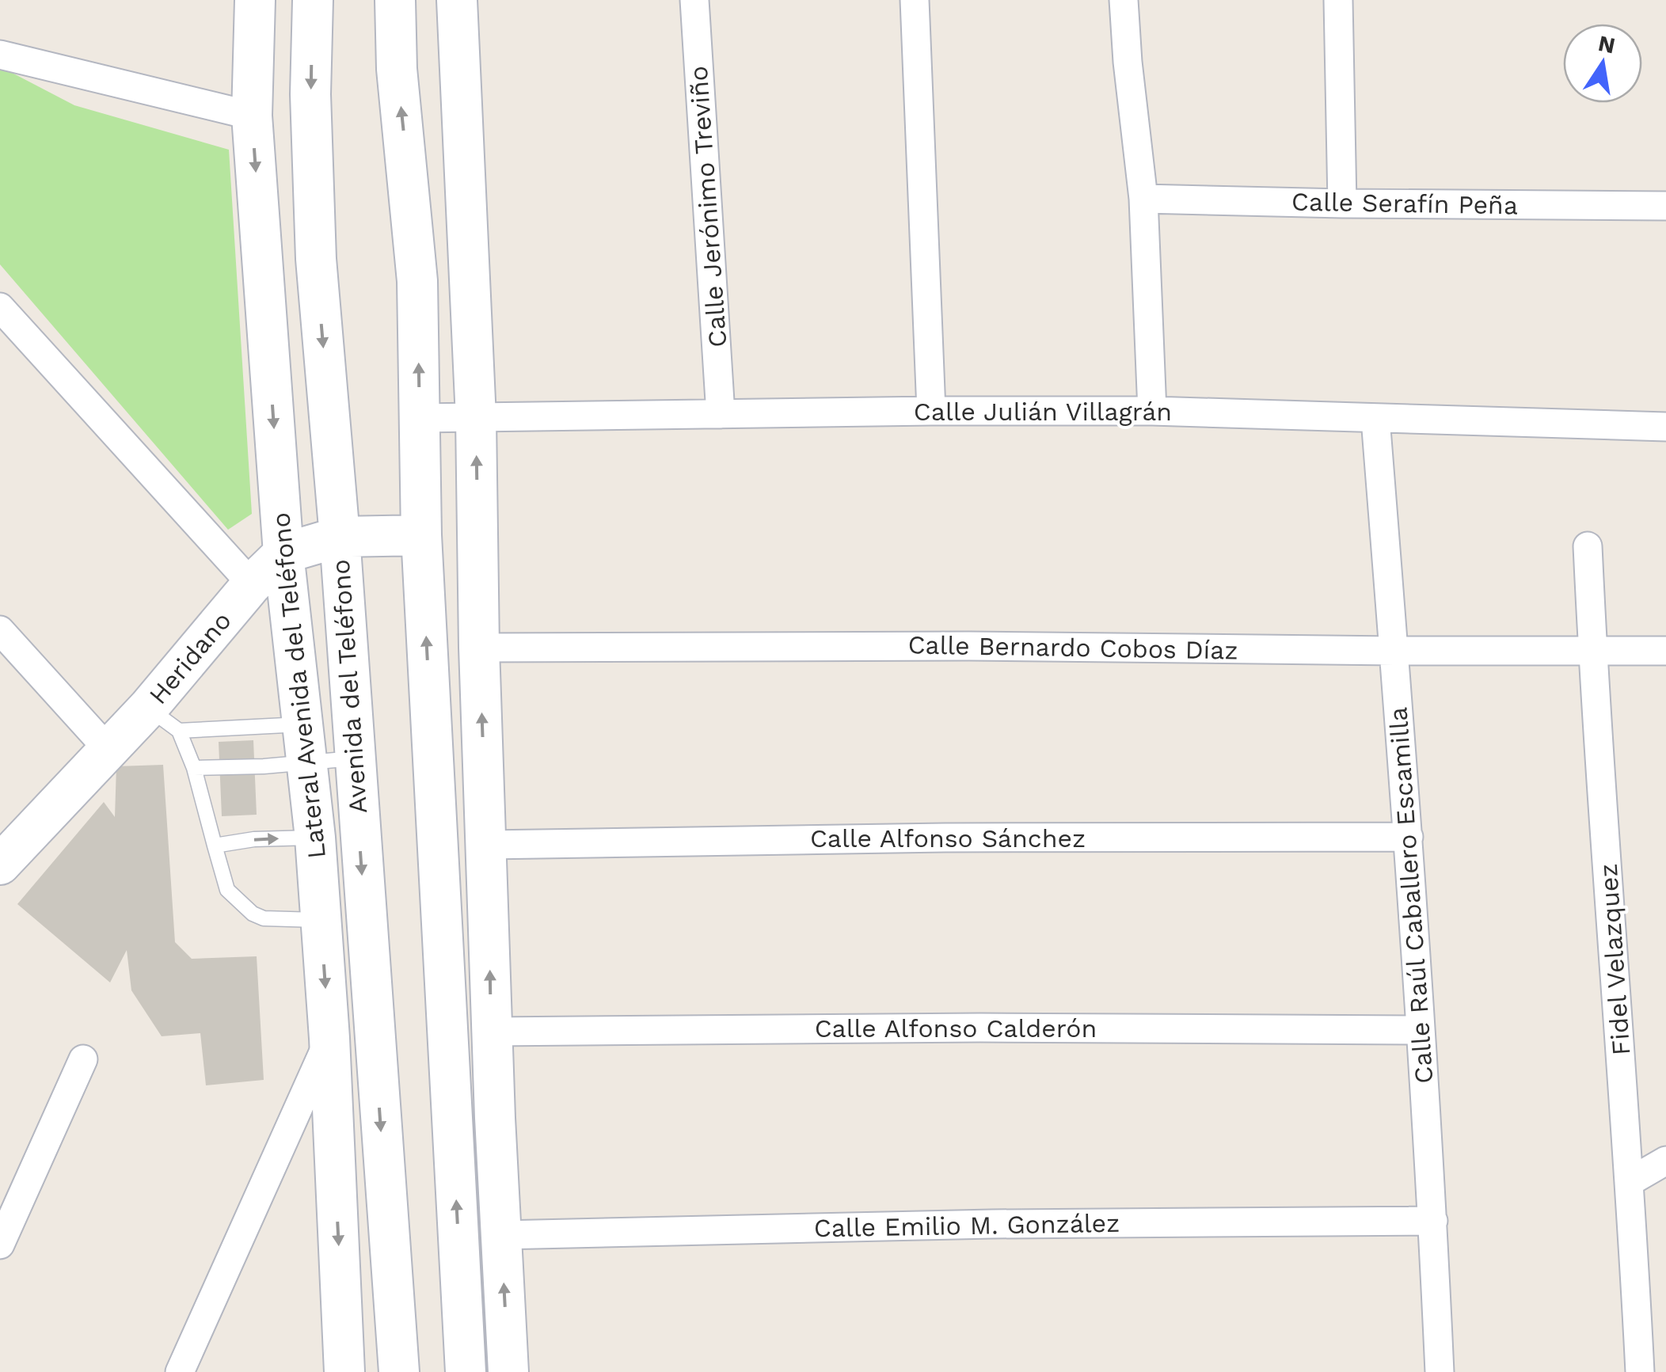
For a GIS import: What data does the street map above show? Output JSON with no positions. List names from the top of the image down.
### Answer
{
  "streets": {
    "street": [
      "Calle Serafín Peña",
      "Calle Jerónimo Treviño",
      "Calle Julián Villagrán",
      "Calle Bernardo Cobos Díaz",
      "Heridano",
      "Lateral Avenida del Teléfono",
      "Avenida del Teléfono",
      "Calle Alfonso Sánchez",
      "Calle Raúl Caballero Escamilla",
      "Fidel Velazquez",
      "Calle Alfonso Calderón",
      "Calle Emilio M. González"
    ]
  },
  "crossings": [
    ["Calle Jerónimo Treviño", "Calle Julián Villagrán"],
    ["Calle Julián Villagrán", "Calle Raúl Caballero Escamilla"],
    ["Calle Bernardo Cobos Díaz", "Calle Raúl Caballero Escamilla"],
    ["Calle Bernardo Cobos Díaz", "Fidel Velazquez"],
    ["Heridano", "Lateral Avenida del Teléfono"],
    ["Heridano", "Avenida del Teléfono"],
    ["Calle Alfonso Sánchez", "Calle Raúl Caballero Escamilla"],
    ["Calle Raúl Caballero Escamilla", "Calle Alfonso Calderón"],
    ["Calle Raúl Caballero Escamilla", "Calle Emilio M. González"]
  ],
  "north": "top"
}
